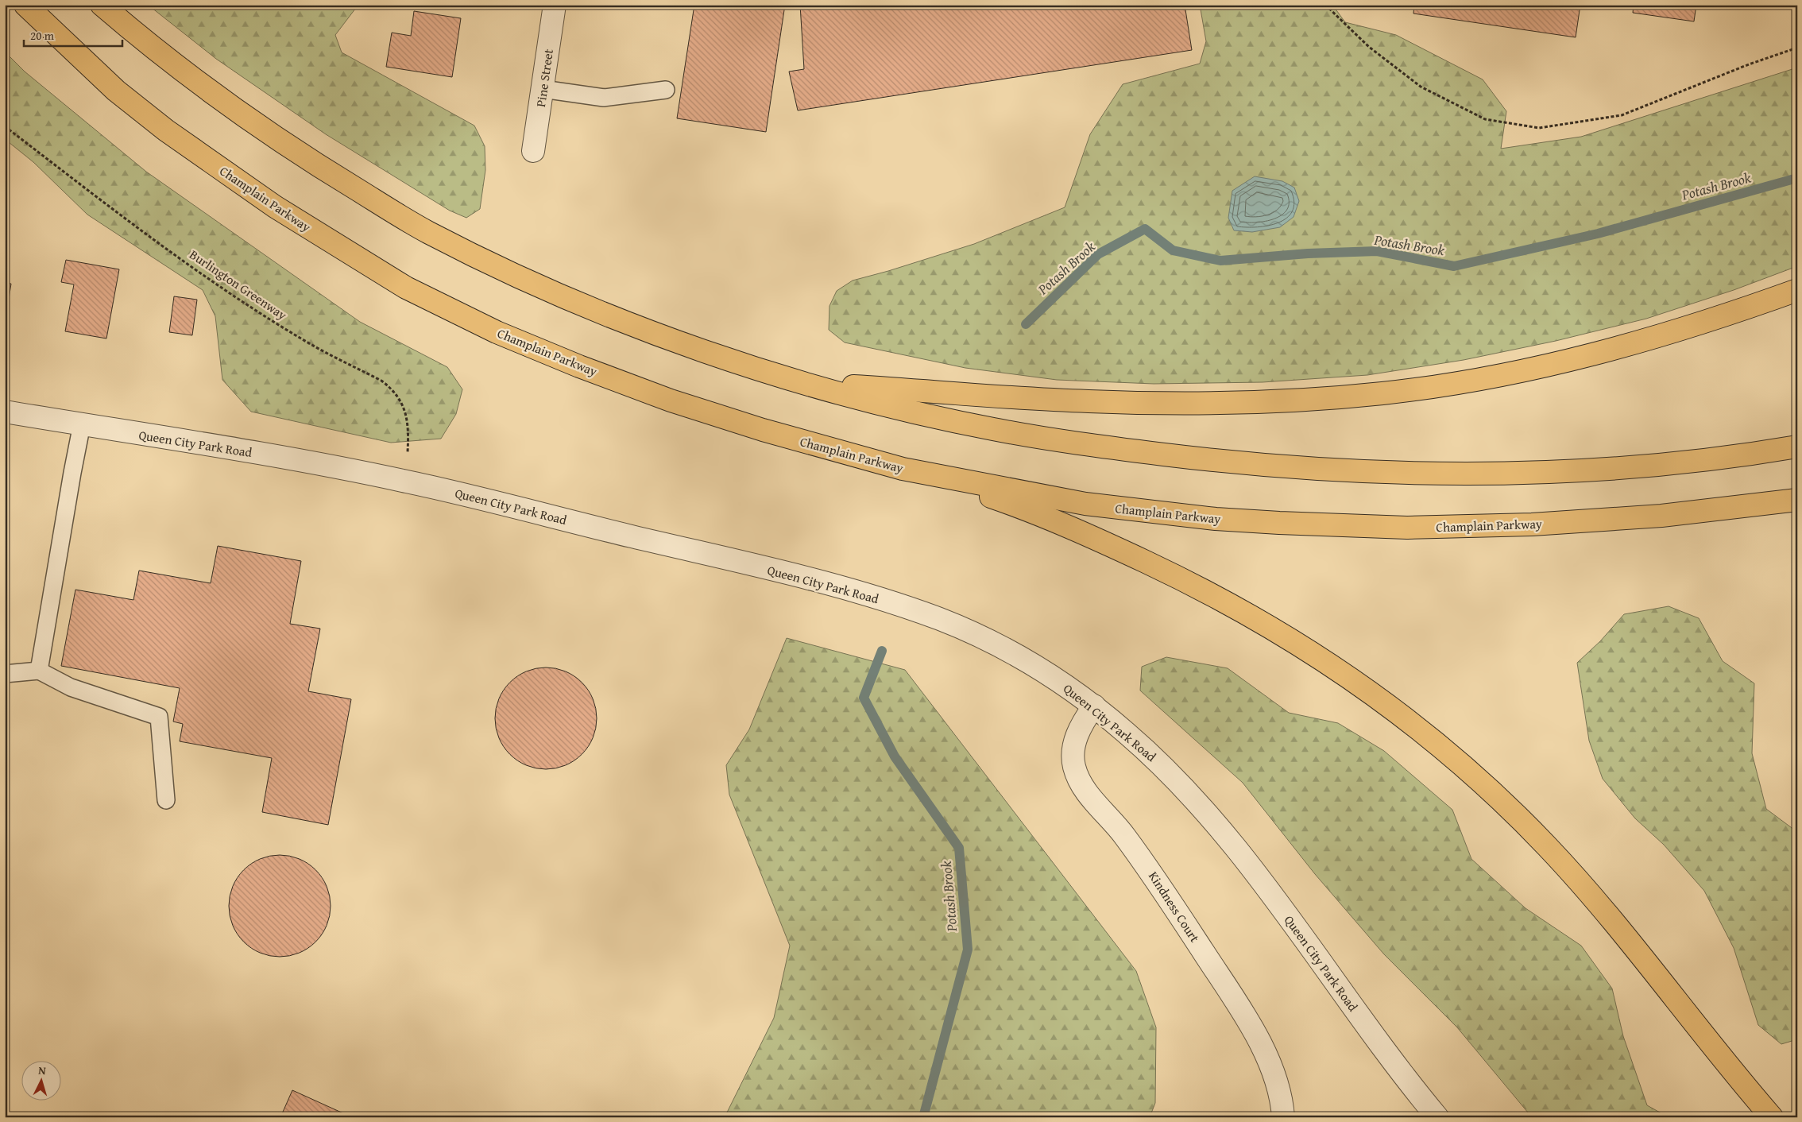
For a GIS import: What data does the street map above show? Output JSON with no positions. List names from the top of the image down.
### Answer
{
  "streets": {
    "main road": ["Champlain Parkway"],
    "street": ["Pine Street", "Queen City Park Road", "Kindness Court"],
    "path": ["Burlington Greenway"]
  },
  "crossings": [
    ["Burlington Greenway", "Queen City Park Road"],
    ["Queen City Park Road", "Kindness Court"]
  ],
  "water": ["Potash Brook"],
  "scale_bar": "20 m",
  "north": "top"
}
